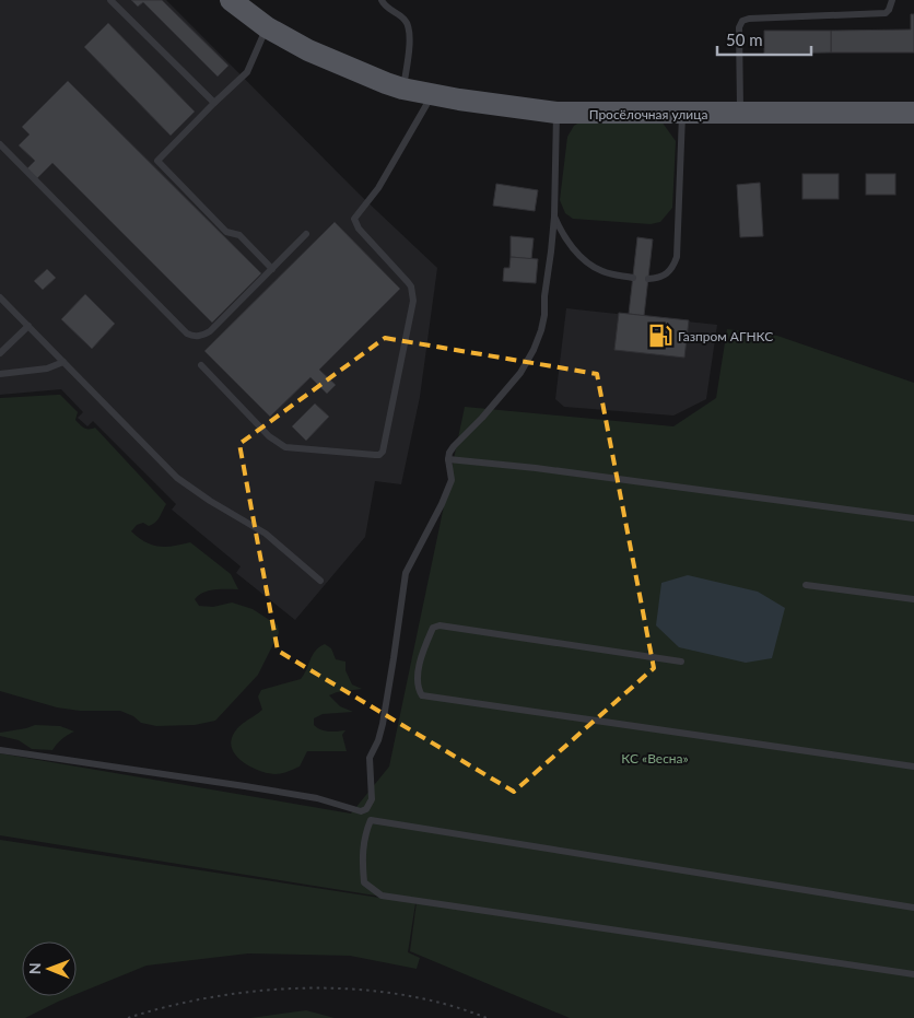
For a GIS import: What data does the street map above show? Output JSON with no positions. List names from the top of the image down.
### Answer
{
  "streets": {
    "main road": ["Просёлочная улица"]
  },
  "parks": ["КС «Весна»"],
  "places": {
    "fuel station": ["Газпром АГНКС"]
  },
  "scale_bar": "50 m",
  "north": "left"
}
